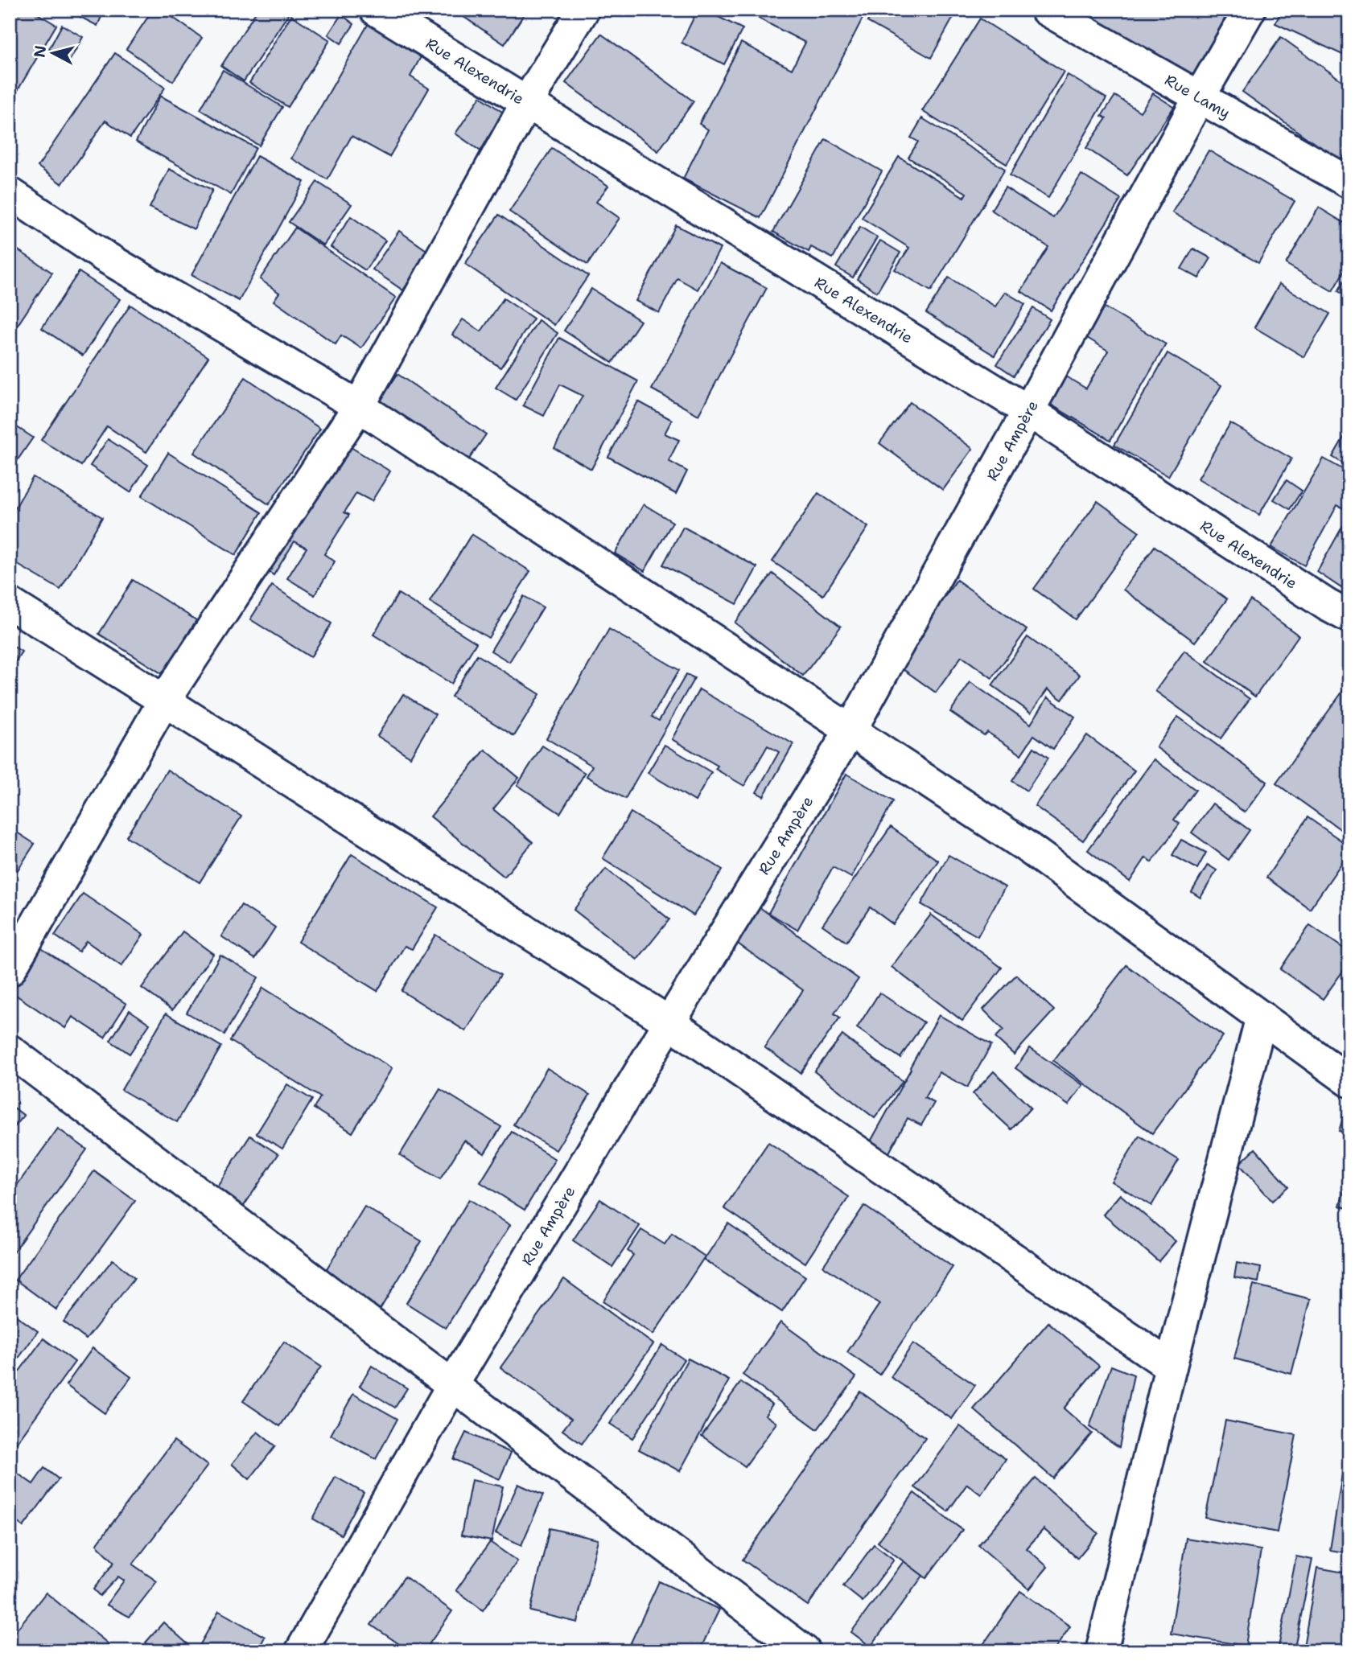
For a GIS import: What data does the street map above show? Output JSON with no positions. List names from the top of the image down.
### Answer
{
  "streets": {
    "street": ["Rue Alexendrie", "Rue Lamy", "Rue Ampère"]
  },
  "crossings": [
    ["Rue Alexendrie", "Rue Ampère"],
    ["Rue Lamy", "Rue Ampère"]
  ],
  "north": "left"
}
